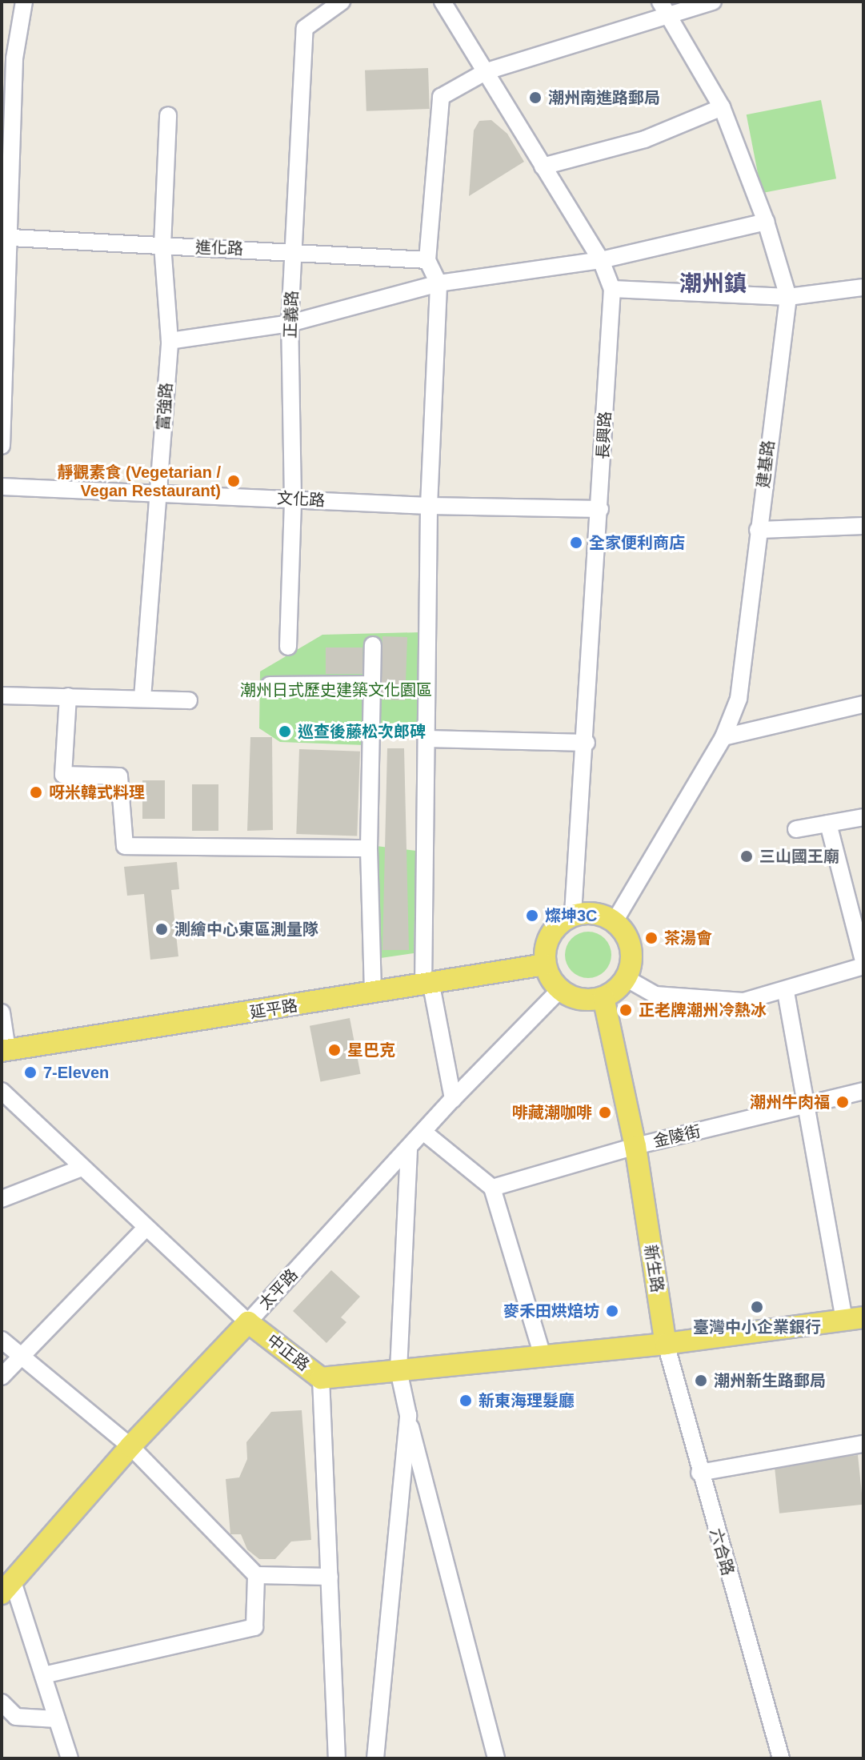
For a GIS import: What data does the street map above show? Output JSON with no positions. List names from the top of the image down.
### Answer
{
  "streets": {
    "main road": [
      "延平路",
      "新生路",
      "太平路",
      "中正路"
    ],
    "street": [
      "進化路",
      "正義路",
      "富強路",
      "長興路",
      "建基路",
      "文化路",
      "金陵街",
      "六合路"
    ]
  },
  "crossings": [
    ["進化路", "正義路"],
    ["進化路", "富強路"],
    ["正義路", "文化路"],
    ["富強路", "文化路"],
    ["長興路", "建基路"],
    ["長興路", "文化路"],
    ["長興路", "延平路"],
    ["長興路", "新生路"],
    ["長興路", "太平路"],
    ["建基路", "延平路"],
    ["建基路", "新生路"],
    ["建基路", "太平路"],
    ["延平路", "新生路"],
    ["延平路", "太平路"],
    ["金陵街", "新生路"],
    ["新生路", "太平路"],
    ["新生路", "中正路"],
    ["新生路", "六合路"],
    ["太平路", "中正路"],
    ["中正路", "六合路"]
  ],
  "districts": ["潮州鎮"],
  "parks": ["潮州日式歷史建築文化園區"],
  "places": [
    "潮州南進路郵局",
    "靜觀素食 (Vegetarian / Vegan Restaurant)",
    "全家便利商店",
    "巡查後藤松次郎碑",
    "呀米韓式料理",
    "三山國王廟",
    "燦坤3C",
    "測繪中心東區測量隊",
    "茶湯會",
    "正老牌潮州冷熱冰",
    "星巴克",
    "7-Eleven",
    "潮州牛肉福",
    "啡藏潮咖啡",
    "臺灣中小企業銀行",
    "麥禾田烘焙坊",
    "潮州新生路郵局",
    "新東海理髮廳"
  ]
}
